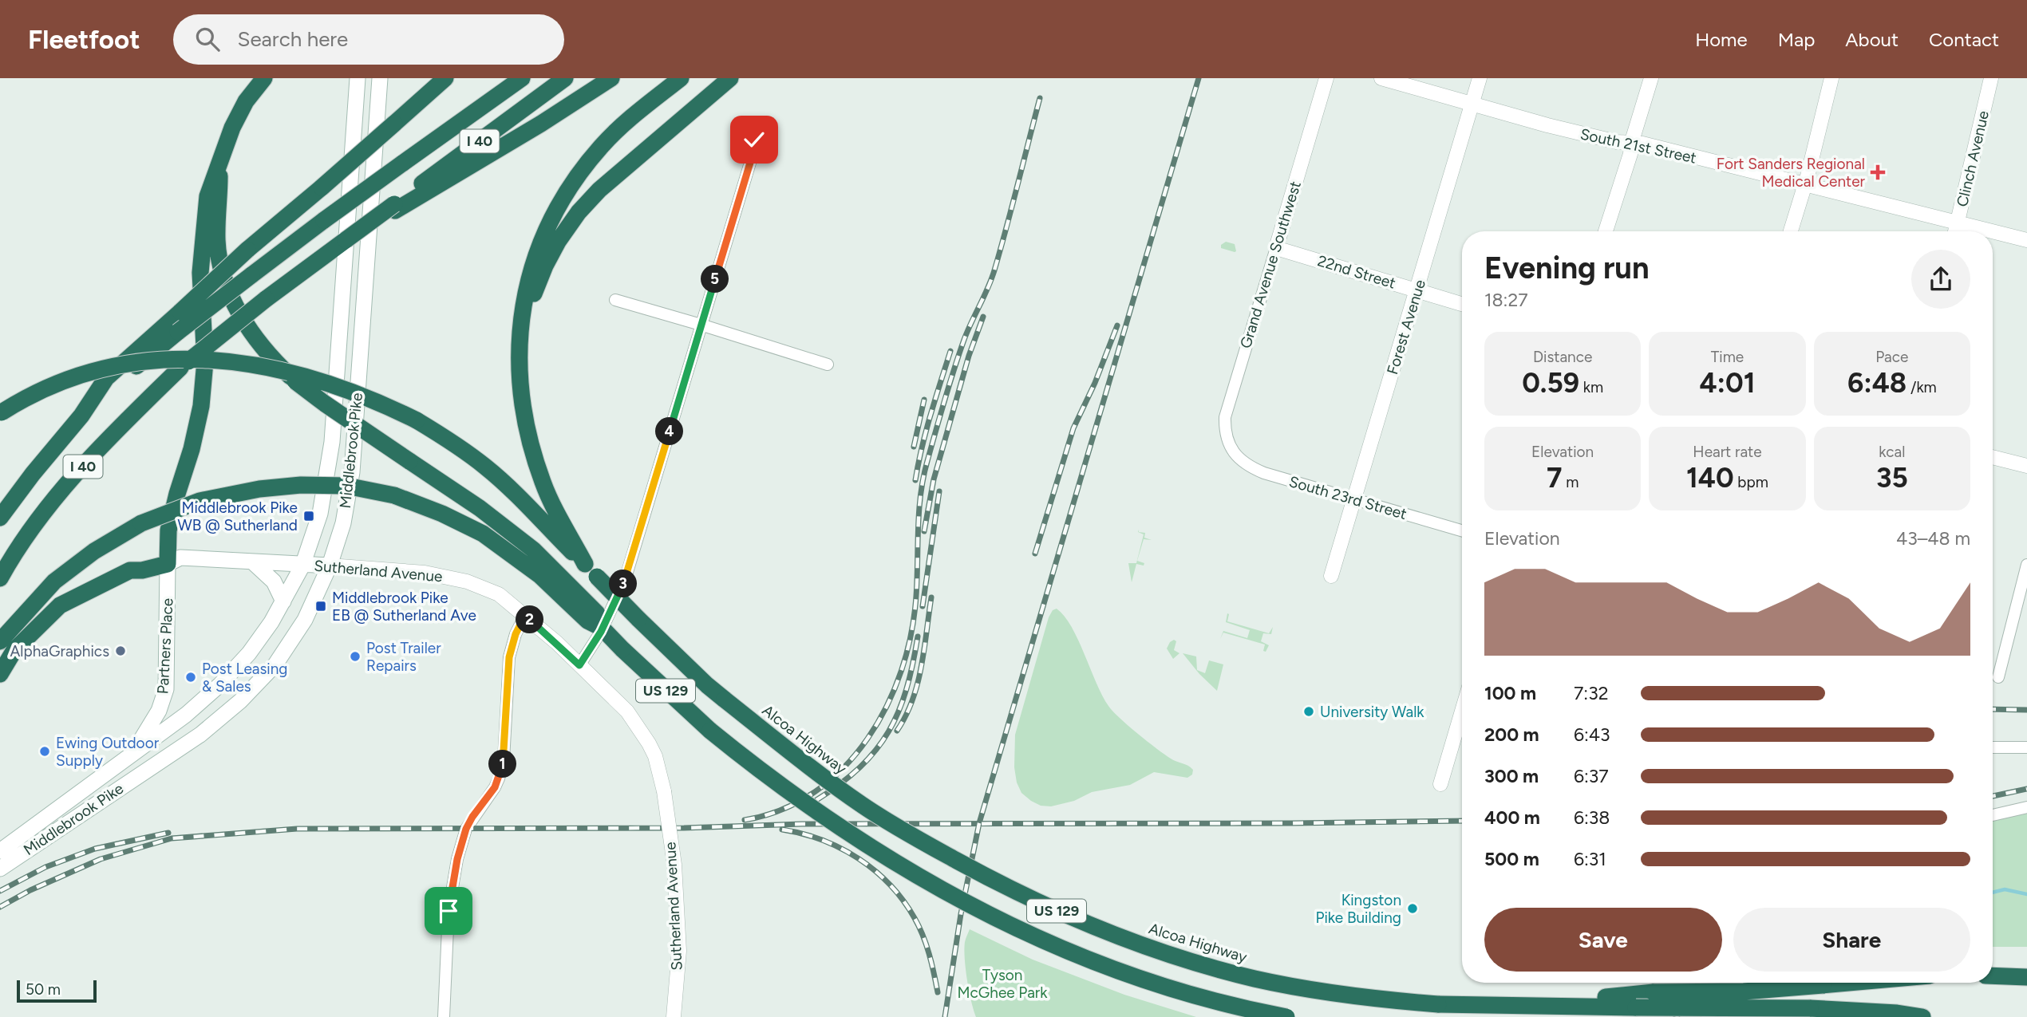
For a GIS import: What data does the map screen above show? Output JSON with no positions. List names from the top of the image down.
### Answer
{
  "streets": {
    "highway": ["I 40", "US 129", "Alcoa Highway"],
    "main road": ["Middlebrook Pike", "Sutherland Avenue", "Partners Place"],
    "street": [
      "South 21st Street",
      "Clinch Avenue",
      "Grand Avenue Southwest",
      "22nd Street",
      "Forest Avenue",
      "South 23rd Street"
    ]
  },
  "crossings": [
    ["South 21st Street", "Clinch Avenue"],
    ["South 21st Street", "Forest Avenue"],
    ["Grand Avenue Southwest", "22nd Street"],
    ["Grand Avenue Southwest", "South 23rd Street"],
    ["22nd Street", "Forest Avenue"],
    ["Forest Avenue", "South 23rd Street"],
    ["Middlebrook Pike", "Sutherland Avenue"],
    ["Middlebrook Pike", "Partners Place"],
    ["Sutherland Avenue", "Partners Place"]
  ],
  "parks": ["Tyson McGhee Park"],
  "places": {
    "health": ["Fort Sanders Regional Medical Center"],
    "transit": ["Middlebrook Pike WB @ Sutherland", "Middlebrook Pike EB @ Sutherland Ave"],
    "other": [
      "AlphaGraphics",
      "Post Trailer Repairs",
      "Post Leasing & Sales",
      "University Walk",
      "Ewing Outdoor Supply",
      "Kingston Pike Building"
    ]
  },
  "scale_bar": "50 m",
  "page": {
    "header": "Fleetfoot",
    "search": "Search here",
    "nav": [
      "Home",
      "Map",
      "About",
      "Contact"
    ],
    "heading": ["Evening run", "18:27"],
    "pins": [
      "5",
      "4",
      "3",
      "2",
      "1"
    ],
    "stats": [
      ["Distance", "0.59 km"],
      ["Time", "4:01"],
      ["Pace", "6:48 /km"],
      ["Elevation", "7 m"],
      ["Heart rate", "140 bpm"],
      ["kcal", "35"]
    ],
    "chart": ["Elevation", "43–48 m"],
    "list": [
      {
        "name": "100 m",
        "note": "7:32"
      },
      {
        "name": "200 m",
        "note": "6:43"
      },
      {
        "name": "300 m",
        "note": "6:37"
      },
      {
        "name": "400 m",
        "note": "6:38"
      },
      {
        "name": "500 m",
        "note": "6:31"
      }
    ],
    "buttons": ["Save", "Share"],
    "scale": "50 m"
  }
}
